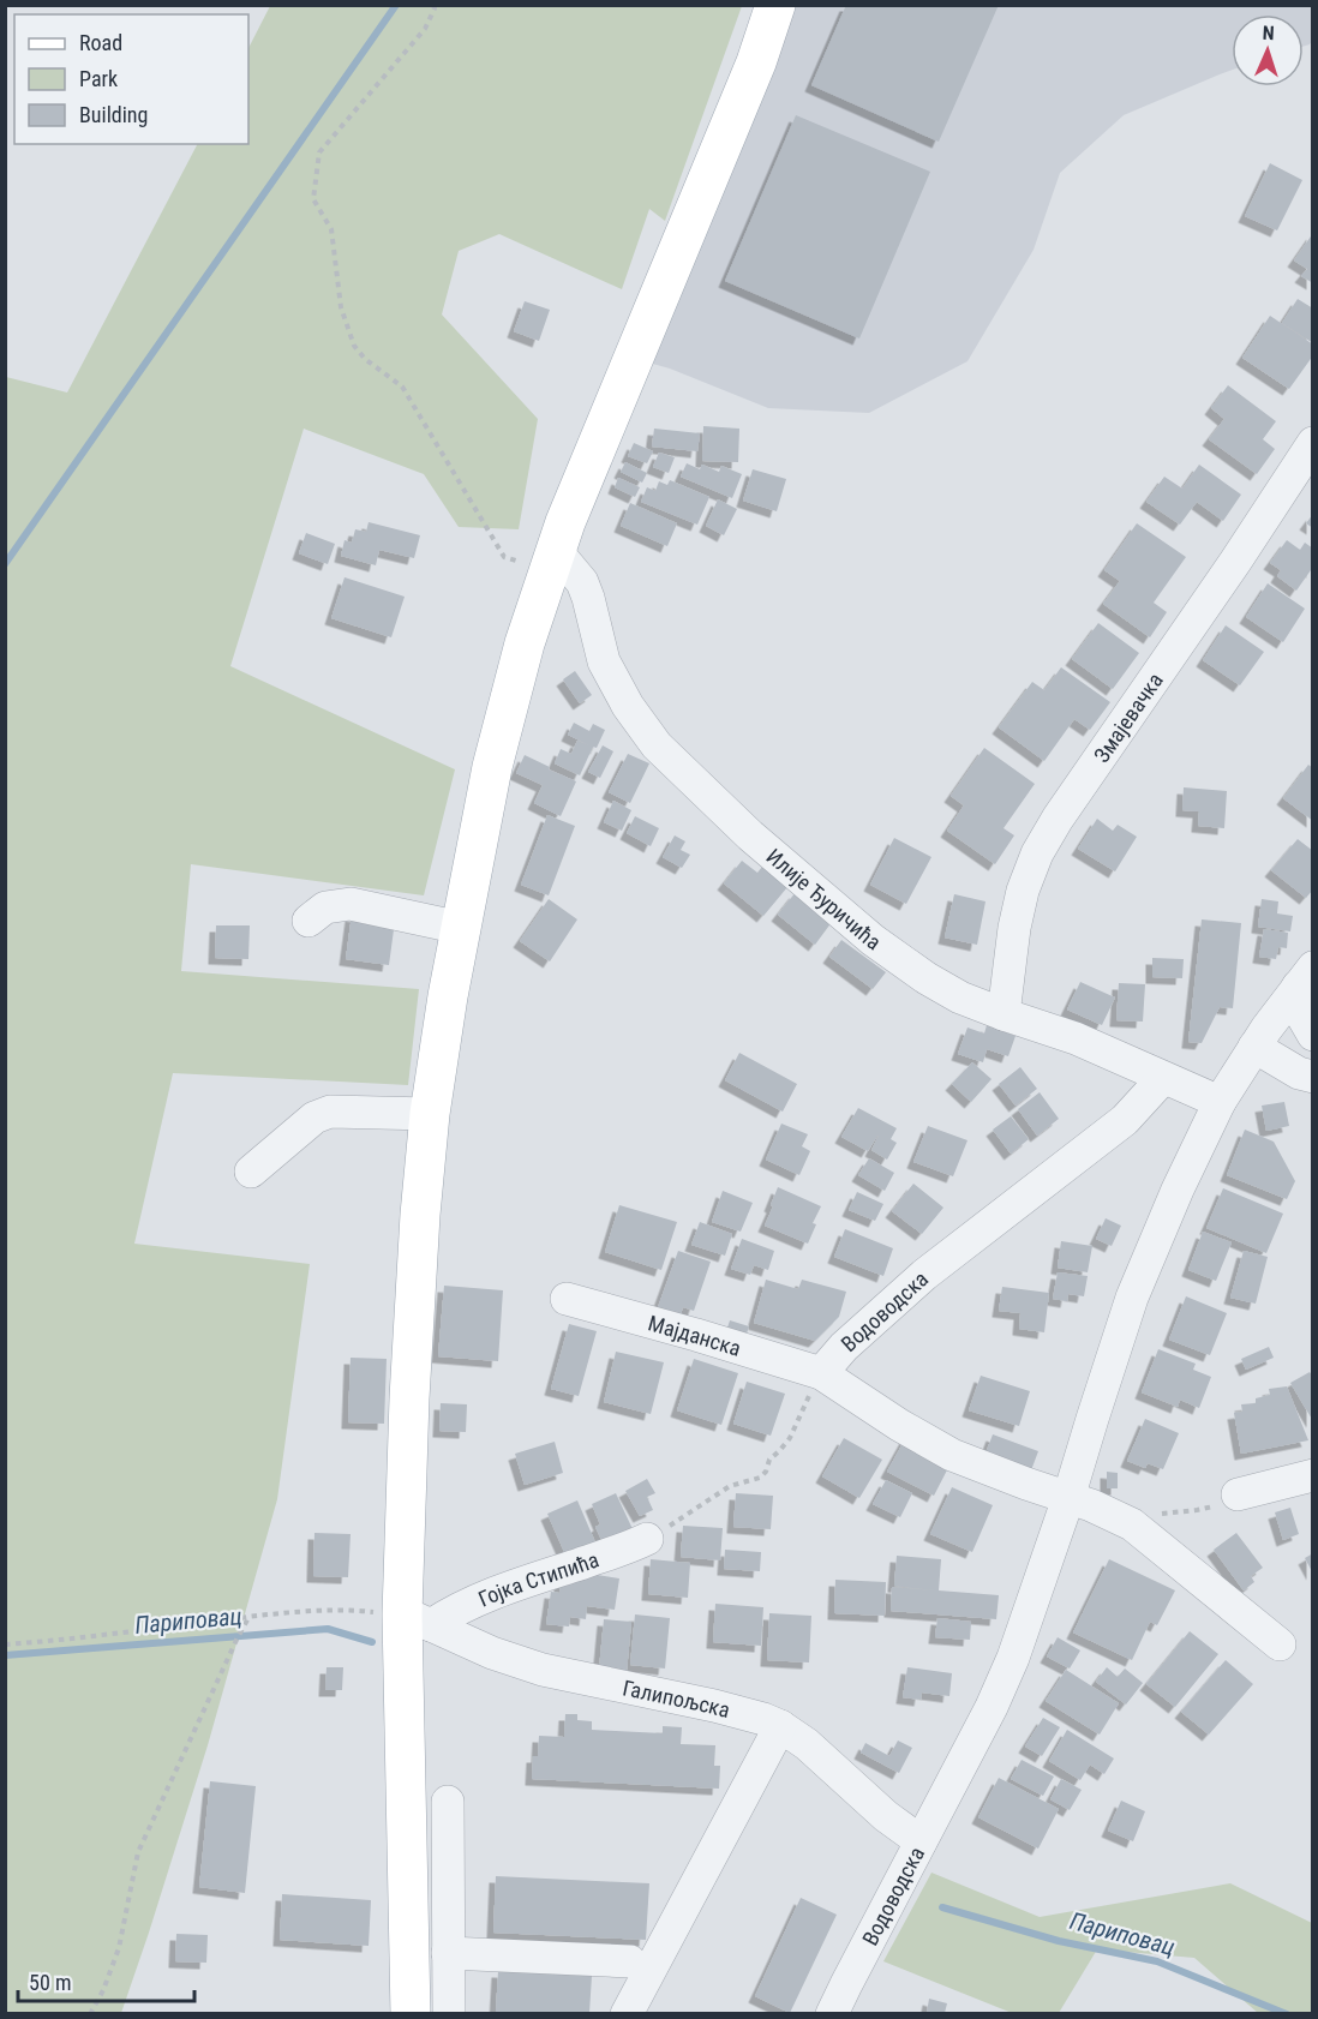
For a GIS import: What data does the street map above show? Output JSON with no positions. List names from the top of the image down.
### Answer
{
  "streets": {
    "street": [
      "Змајевачка",
      "Илије Ђуричића",
      "Водоводска",
      "Мајданска",
      "Гојка Стипића",
      "Галипољска"
    ]
  },
  "crossings": [
    ["Змајевачка", "Илије Ђуричића"],
    ["Илије Ђуричића", "Водоводска"],
    ["Водоводска", "Мајданска"],
    ["Водоводска", "Галипољска"],
    ["Гојка Стипића", "Галипољска"]
  ],
  "water": ["Париповац"],
  "legend": ["Road", "Park", "Building"],
  "scale_bar": "50 m",
  "north": "top"
}
